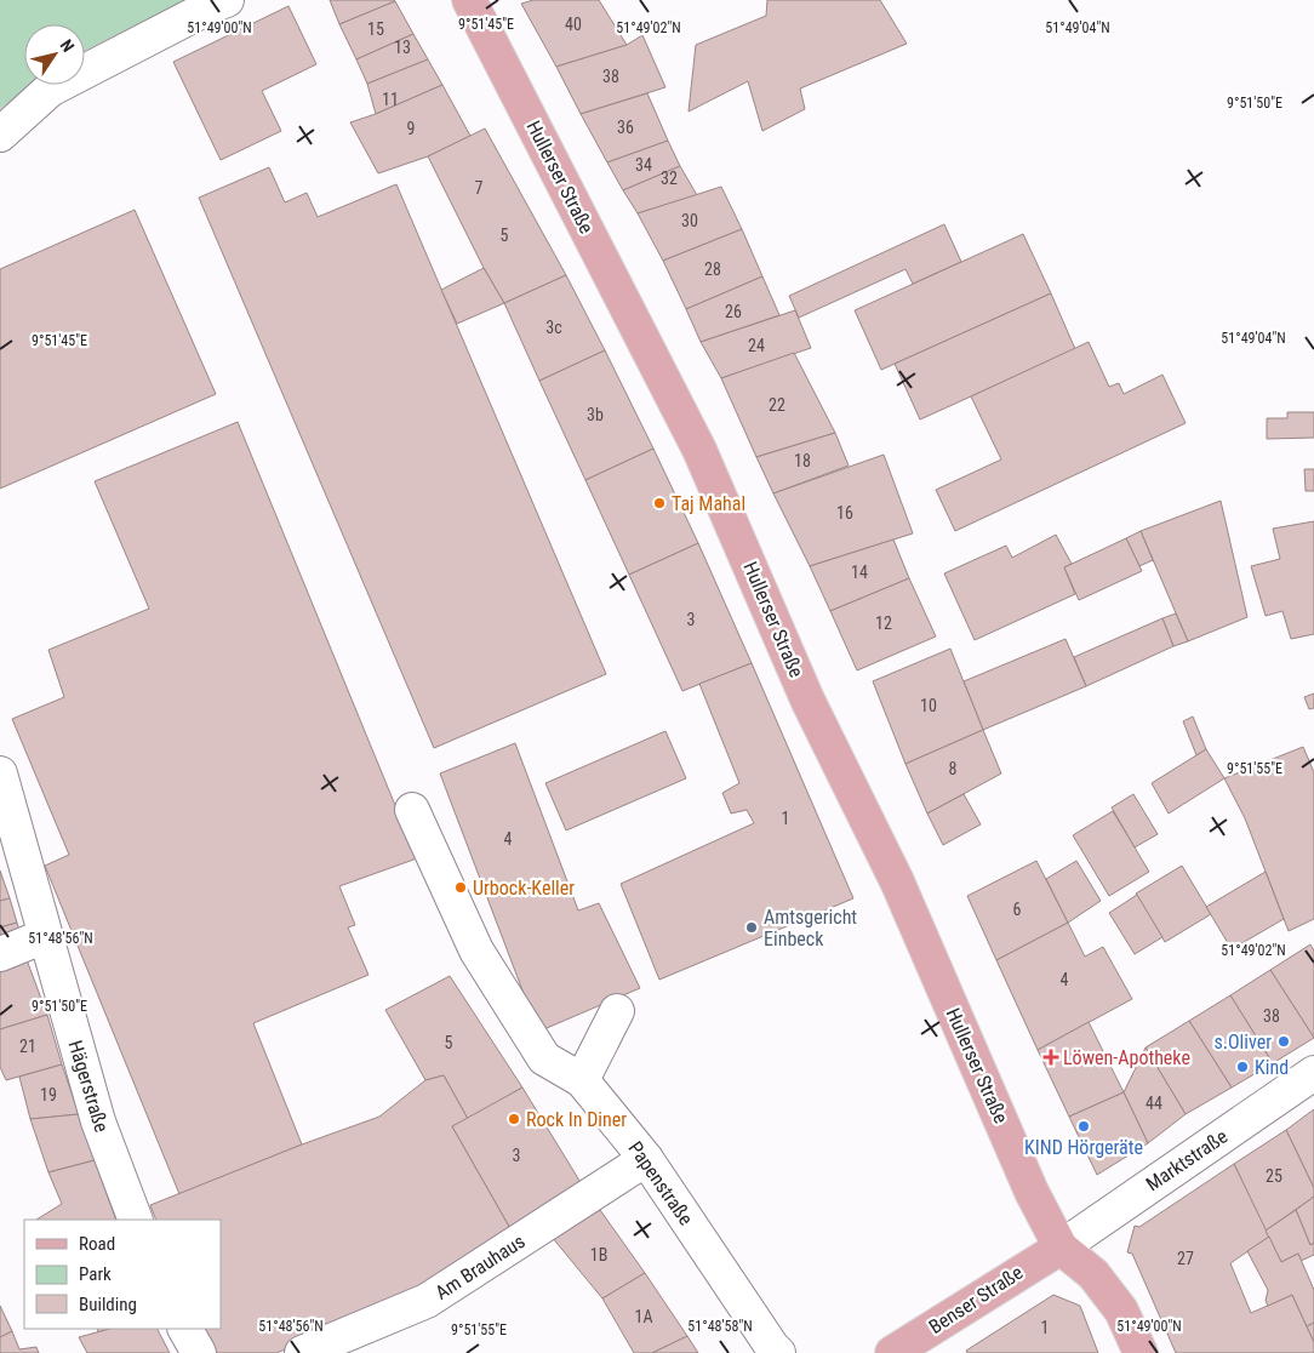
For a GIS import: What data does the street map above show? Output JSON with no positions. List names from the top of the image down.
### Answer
{
  "streets": {
    "main road": ["Hullerser Straße", "Benser Straße"],
    "street": [
      "Hägerstraße",
      "Marktstraße",
      "Papenstraße",
      "Am Brauhaus"
    ]
  },
  "crossings": [
    ["Hullerser Straße", "Marktstraße"],
    ["Hullerser Straße", "Benser Straße"],
    ["Marktstraße", "Benser Straße"],
    ["Papenstraße", "Am Brauhaus"]
  ],
  "places": {
    "other": [
      "Taj Mahal",
      "Urbock-Keller",
      "Amtsgericht Einbeck",
      "s.Oliver",
      "Kind",
      "Rock In Diner",
      "KIND Hörgeräte"
    ],
    "health": ["Löwen-Apotheke"]
  },
  "house_numbers": [
    "40",
    "15",
    "13",
    "38",
    "11",
    "36",
    "9",
    "34",
    "32",
    "7",
    "30",
    "5",
    "28",
    "26",
    "3c",
    "24",
    "22",
    "3b",
    "18",
    "16",
    "14",
    "3",
    "12",
    "10",
    "8",
    "1",
    "4",
    "6",
    "4",
    "38",
    "5",
    "21",
    "19",
    "44",
    "3",
    "25",
    "1B",
    "27",
    "1A",
    "1"
  ],
  "legend": ["Road", "Park", "Building"],
  "north": "top right",
  "coordinates": [
    "9°51'45\"E",
    "51°49'00\"N",
    "51°49'02\"N",
    "51°49'04\"N",
    "9°51'50\"E",
    "9°51'55\"E",
    "51°48'56\"N",
    "51°48'58\"N"
  ]
}
